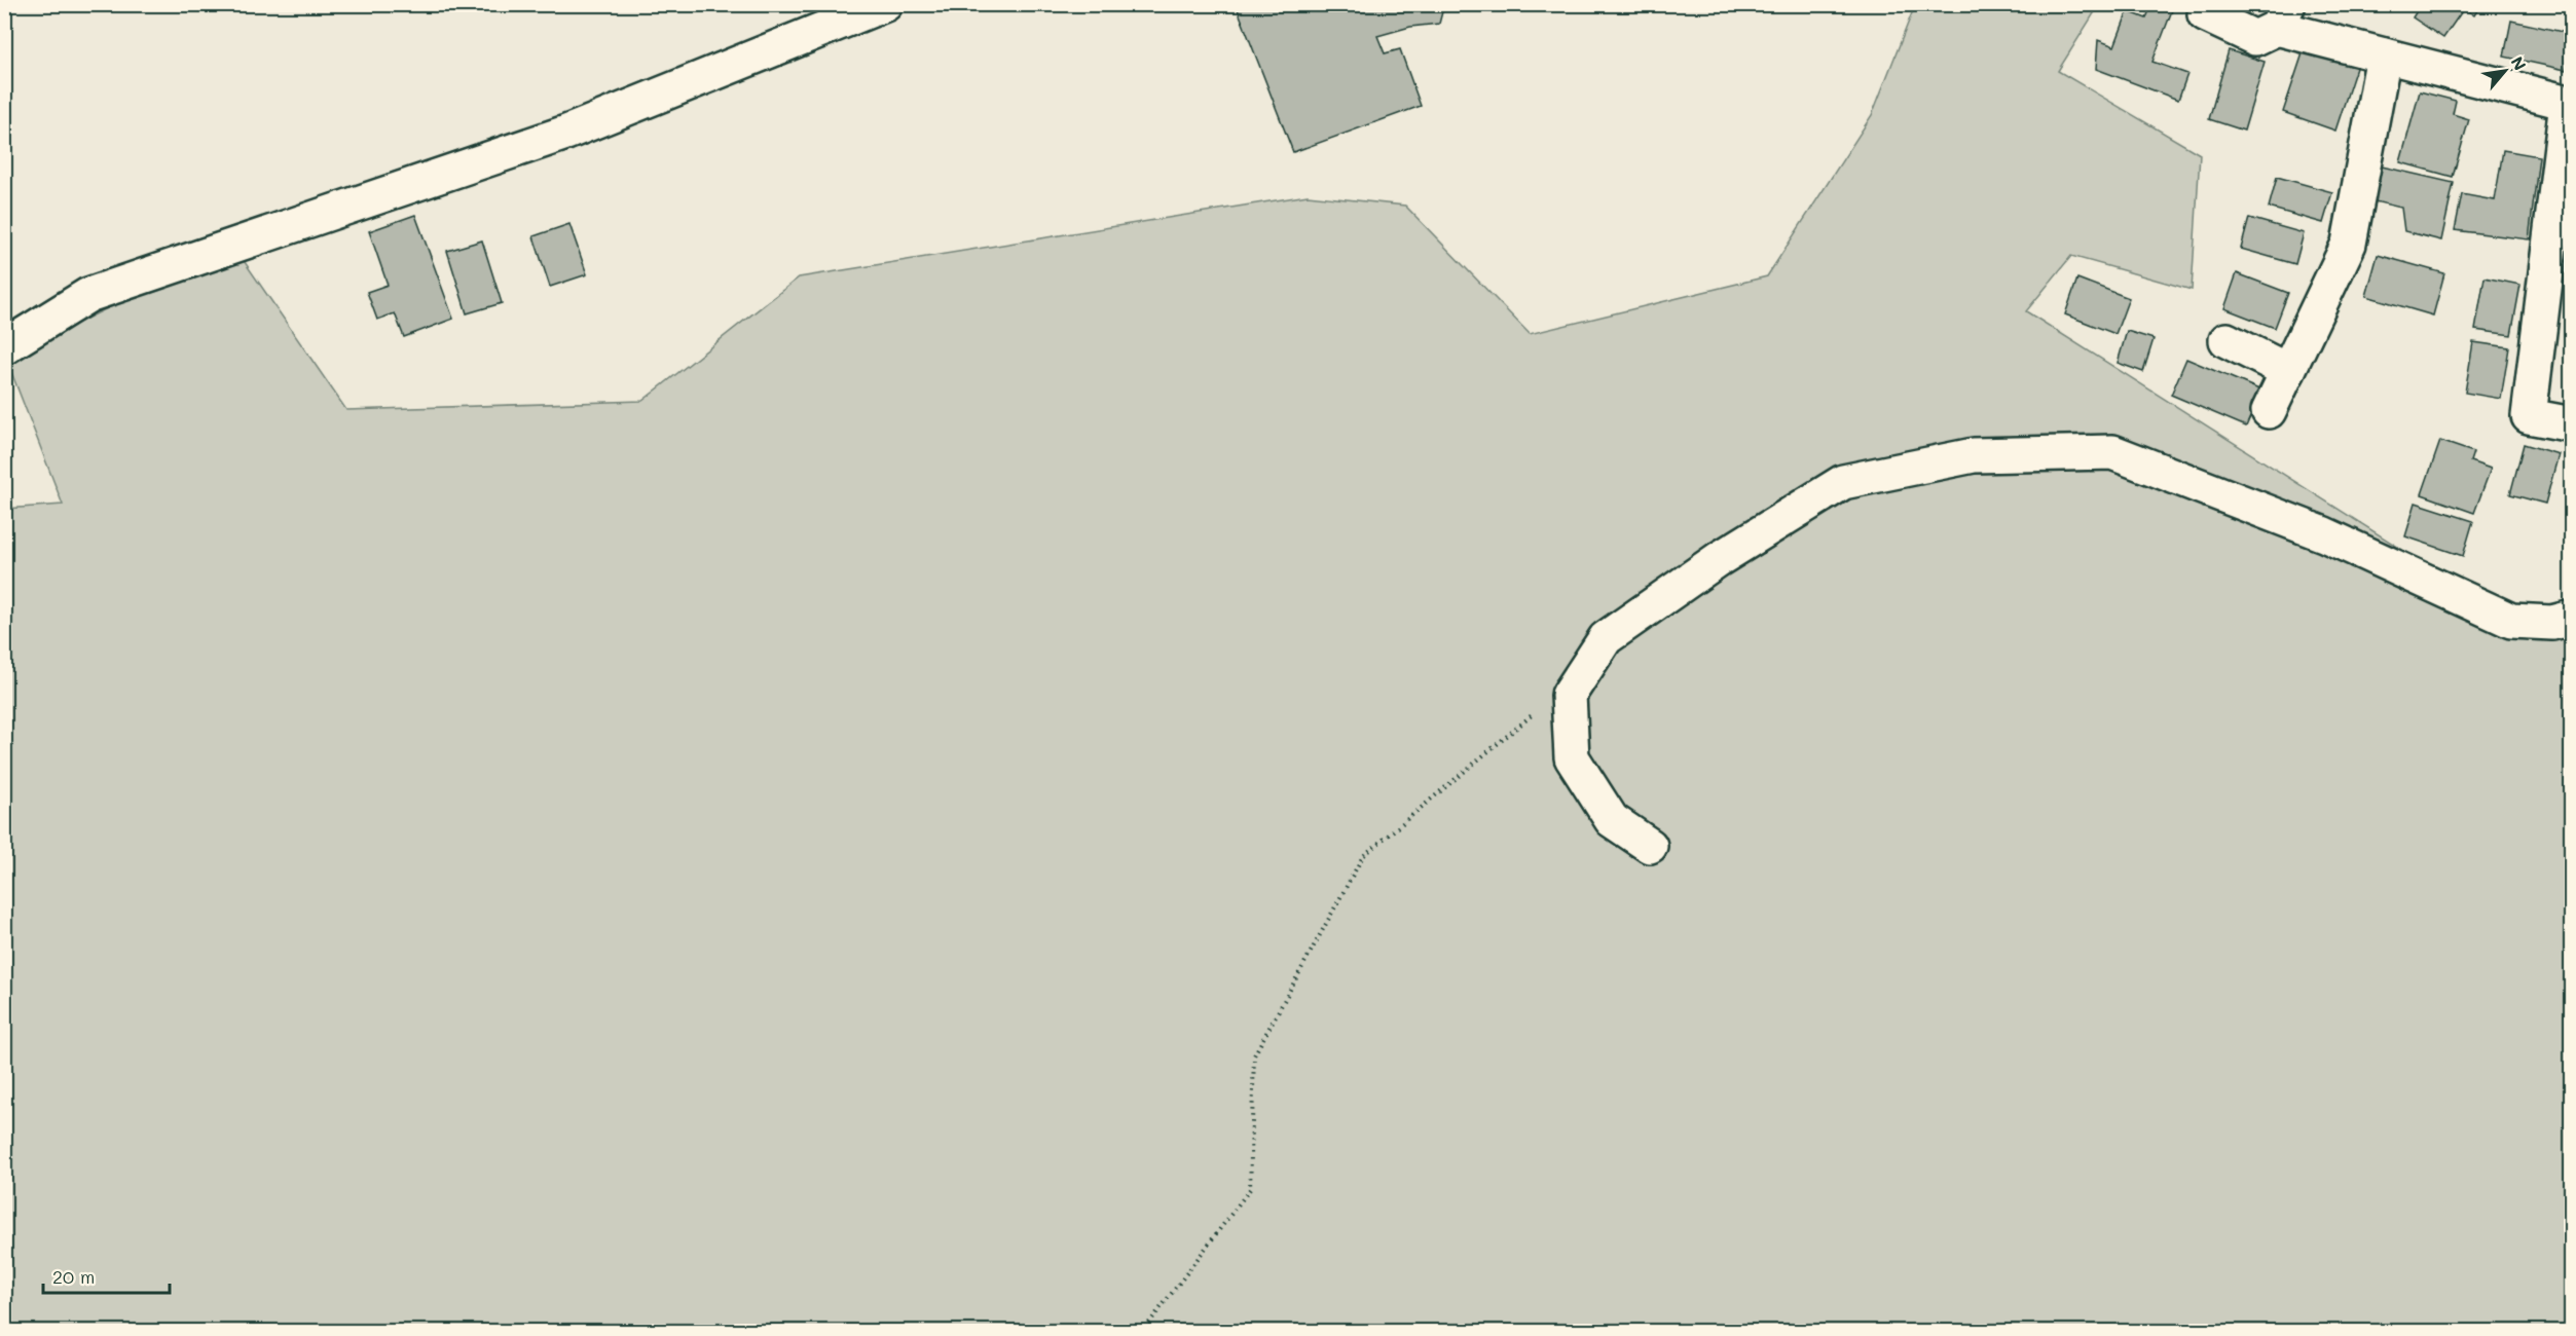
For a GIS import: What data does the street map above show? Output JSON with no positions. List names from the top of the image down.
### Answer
{
  "scale_bar": "20 m",
  "north": "top right"
}
